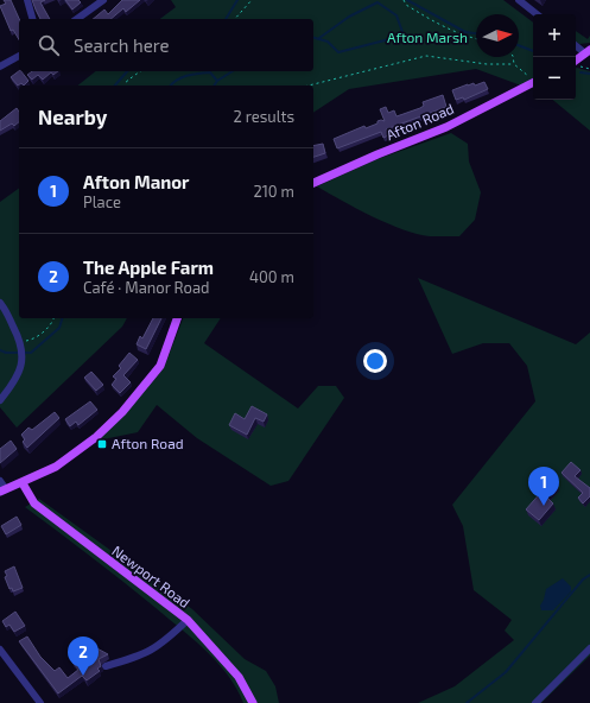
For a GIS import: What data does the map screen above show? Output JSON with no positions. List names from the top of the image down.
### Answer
{
  "streets": {
    "main road": ["Afton Road", "Newport Road"]
  },
  "parks": ["Afton Marsh"],
  "places": {
    "transit": ["Afton Road"]
  },
  "north": "right",
  "page": {
    "map_buttons": ["+", "−"],
    "search": "Search here",
    "heading": ["Nearby", "2 results"],
    "list": [
      {
        "mark": "1",
        "name": "Afton Manor",
        "note": "Place",
        "value": "210 m"
      },
      {
        "mark": "2",
        "name": "The Apple Farm",
        "note": "Café · Manor Road",
        "value": "400 m"
      }
    ],
    "pins": ["1", "2"]
  }
}
